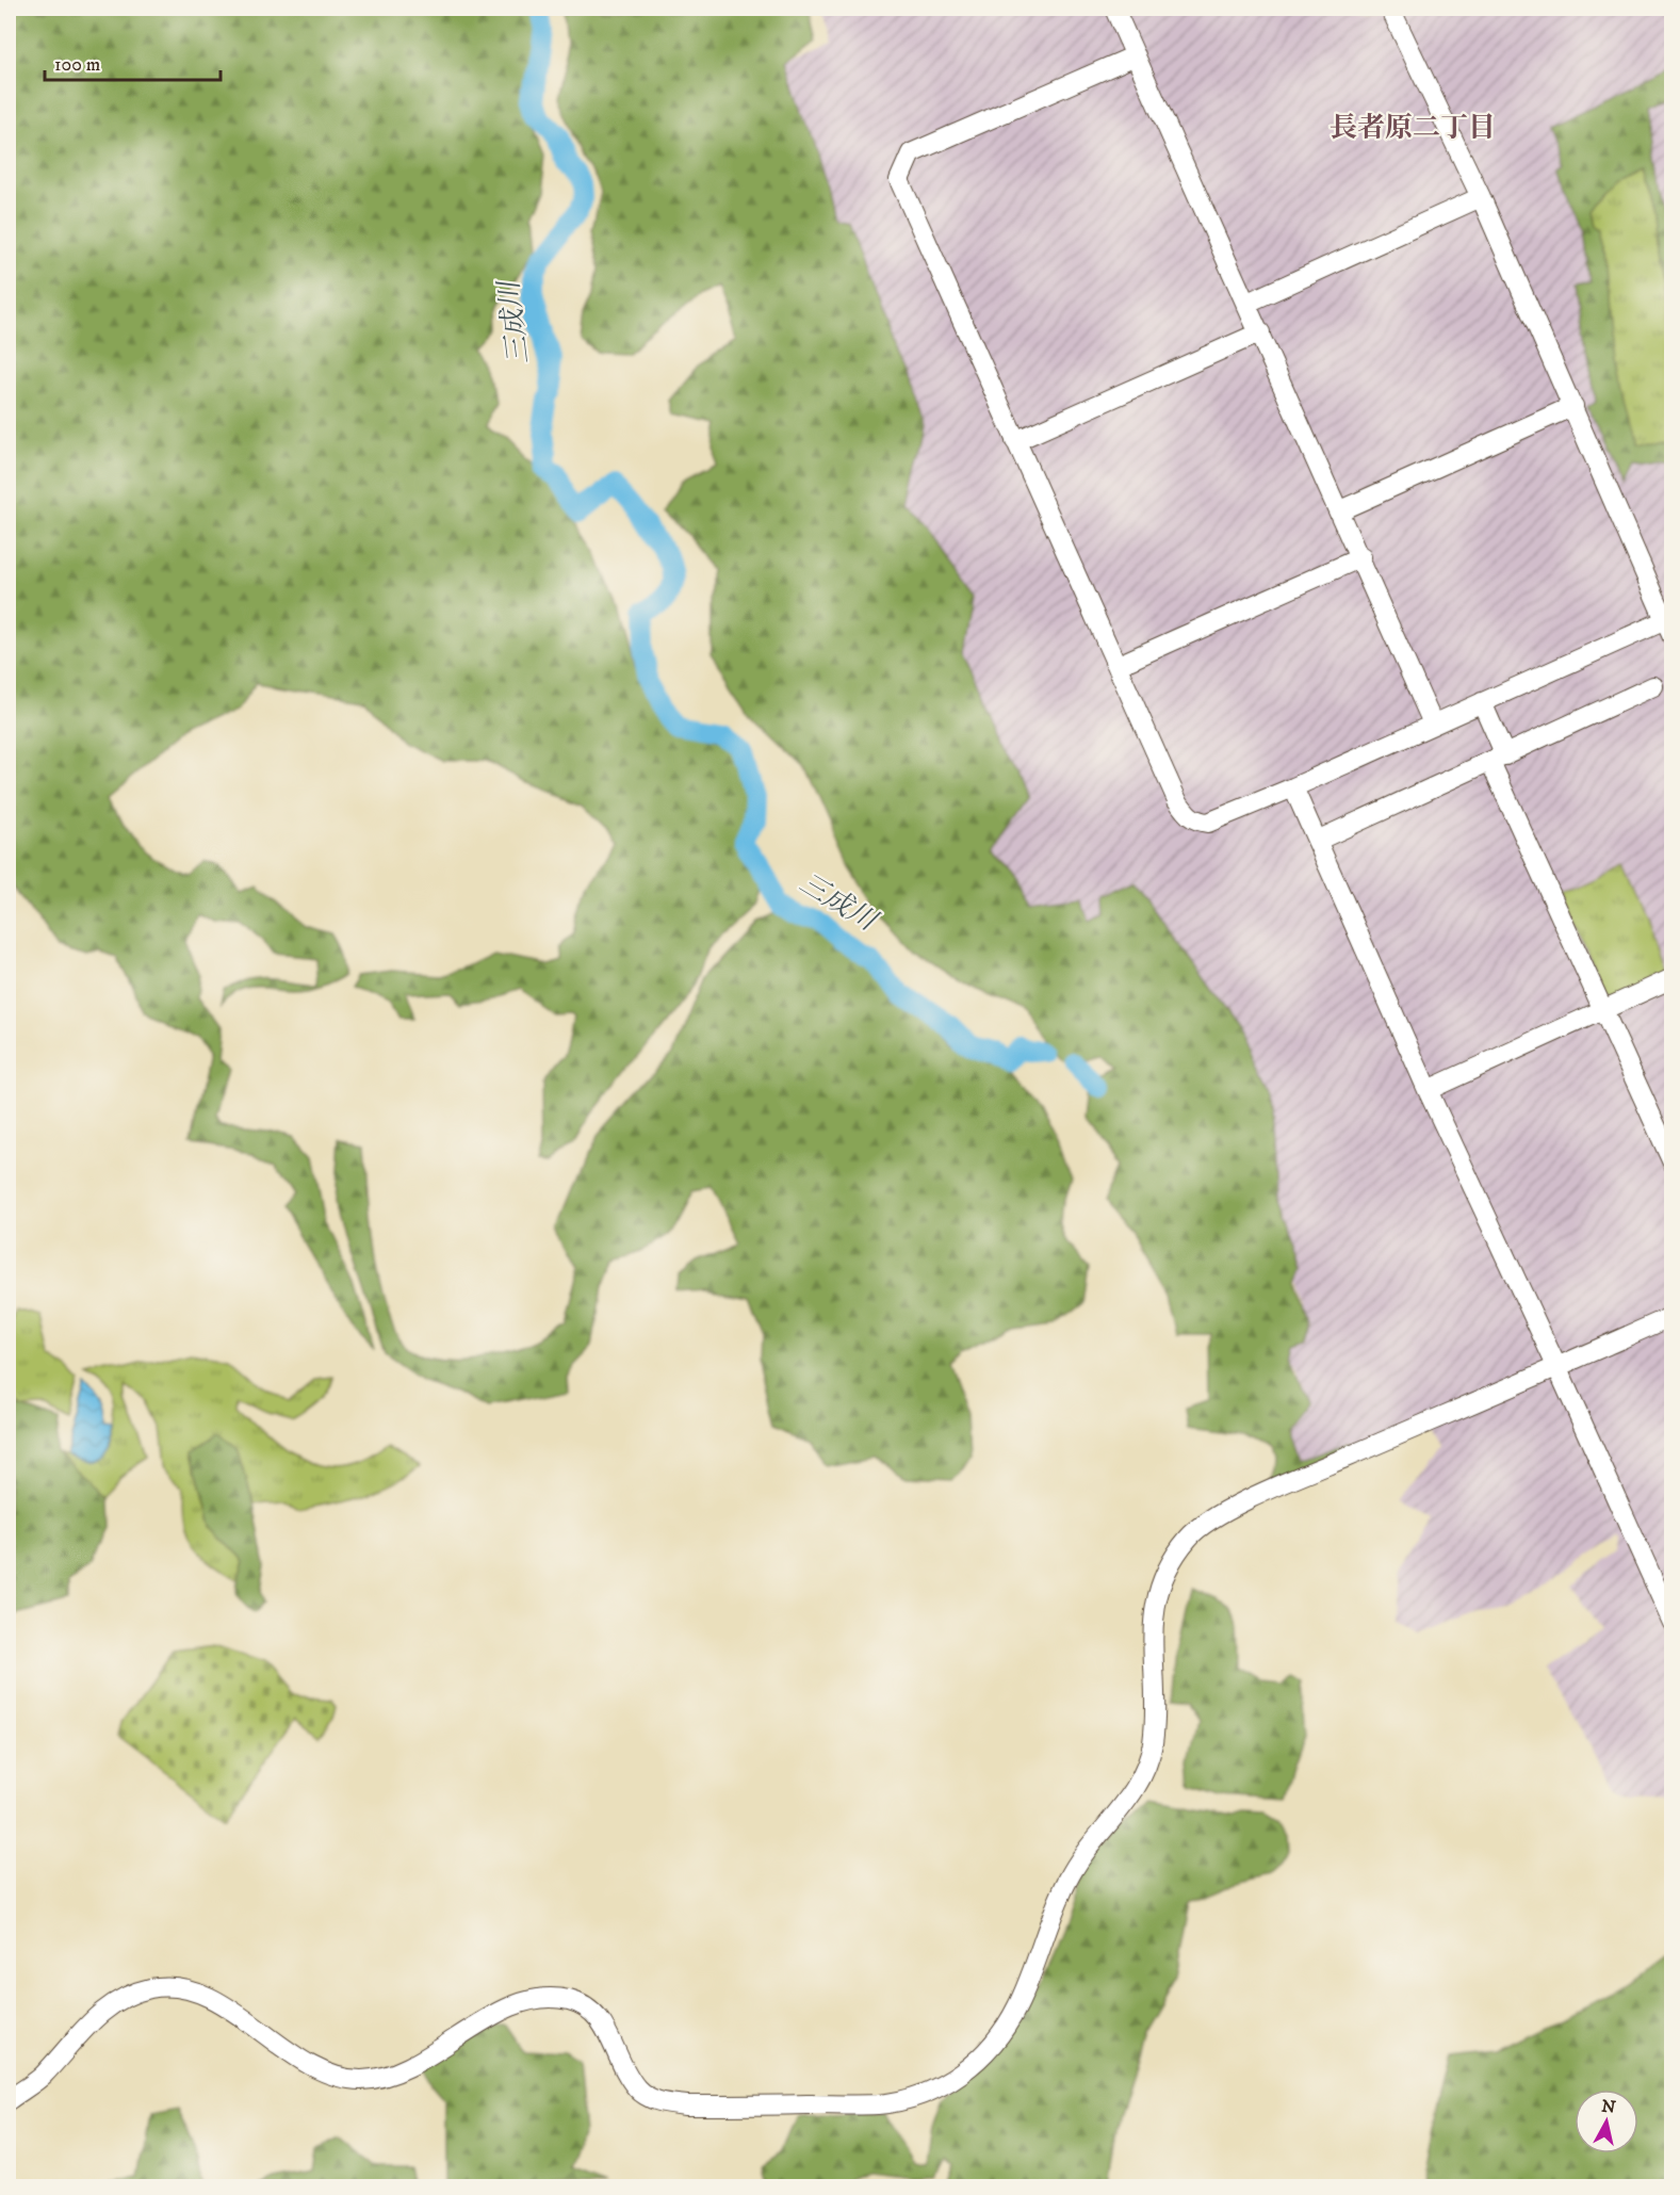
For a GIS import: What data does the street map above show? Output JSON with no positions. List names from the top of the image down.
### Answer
{
  "districts": ["長者原二丁目"],
  "water": ["三成川"],
  "scale_bar": "100 m",
  "north": "top"
}
